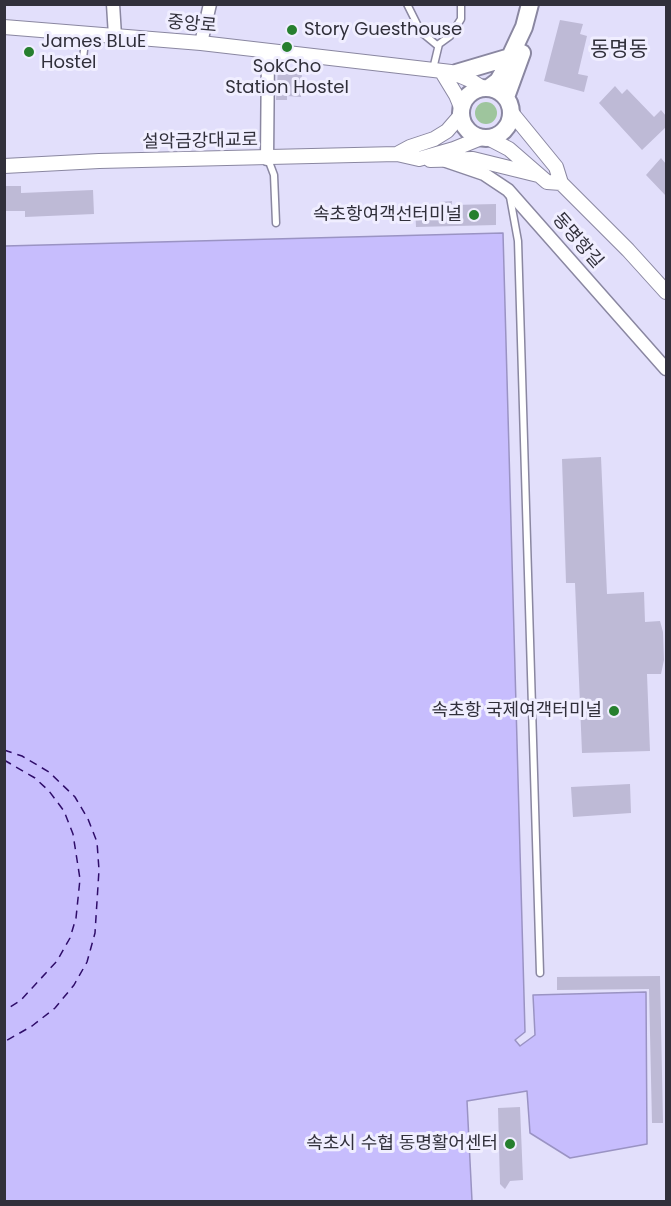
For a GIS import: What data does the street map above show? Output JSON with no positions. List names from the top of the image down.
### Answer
{
  "streets": {
    "street": ["중앙로", "설악금강대교로", "동명항길"]
  },
  "districts": ["동명동"],
  "places": [
    "Story Guesthouse",
    "SokCho Station Hostel",
    "James BLuE Hostel",
    "속초항여객선터미널",
    "속초항 국제여객터미널",
    "속초시 수협 동명활어센터"
  ]
}
